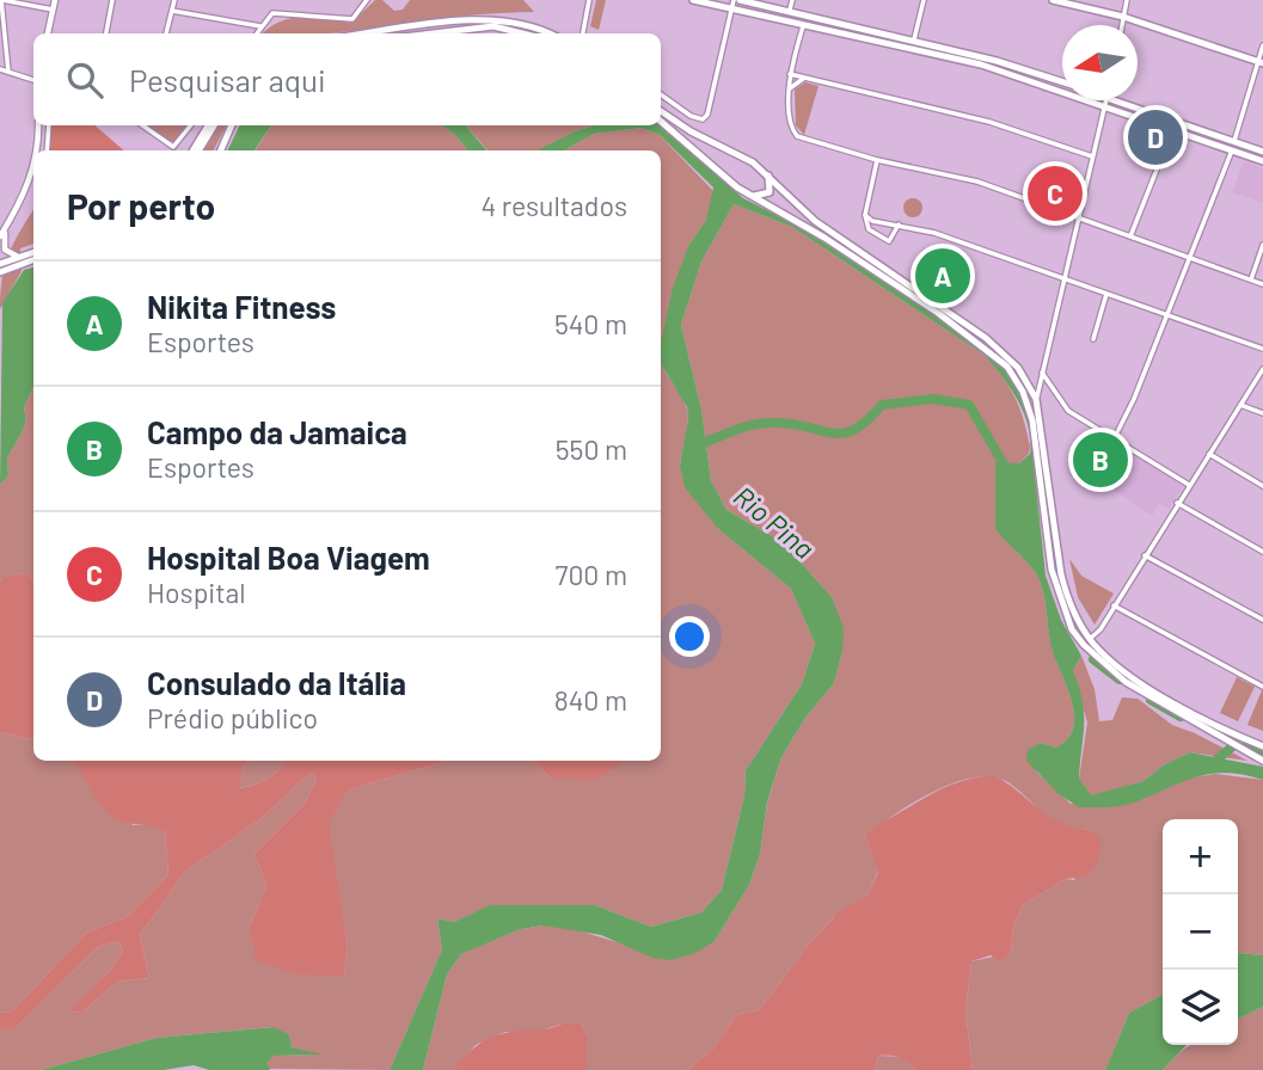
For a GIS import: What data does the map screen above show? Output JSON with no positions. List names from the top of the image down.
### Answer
{
  "water": ["Rio Pina"],
  "north": "left",
  "page": {
    "search": "Pesquisar aqui",
    "pins": [
      "D",
      "C",
      "A",
      "B"
    ],
    "heading": ["Por perto", "4 resultados"],
    "list": [
      {
        "mark": "A",
        "name": "Nikita Fitness",
        "note": "Esportes",
        "value": "540 m"
      },
      {
        "mark": "B",
        "name": "Campo da Jamaica",
        "note": "Esportes",
        "value": "550 m"
      },
      {
        "mark": "C",
        "name": "Hospital Boa Viagem",
        "note": "Hospital",
        "value": "700 m"
      },
      {
        "mark": "D",
        "name": "Consulado da Itália",
        "note": "Prédio público",
        "value": "840 m"
      }
    ],
    "map_buttons": ["+", "−"]
  }
}
